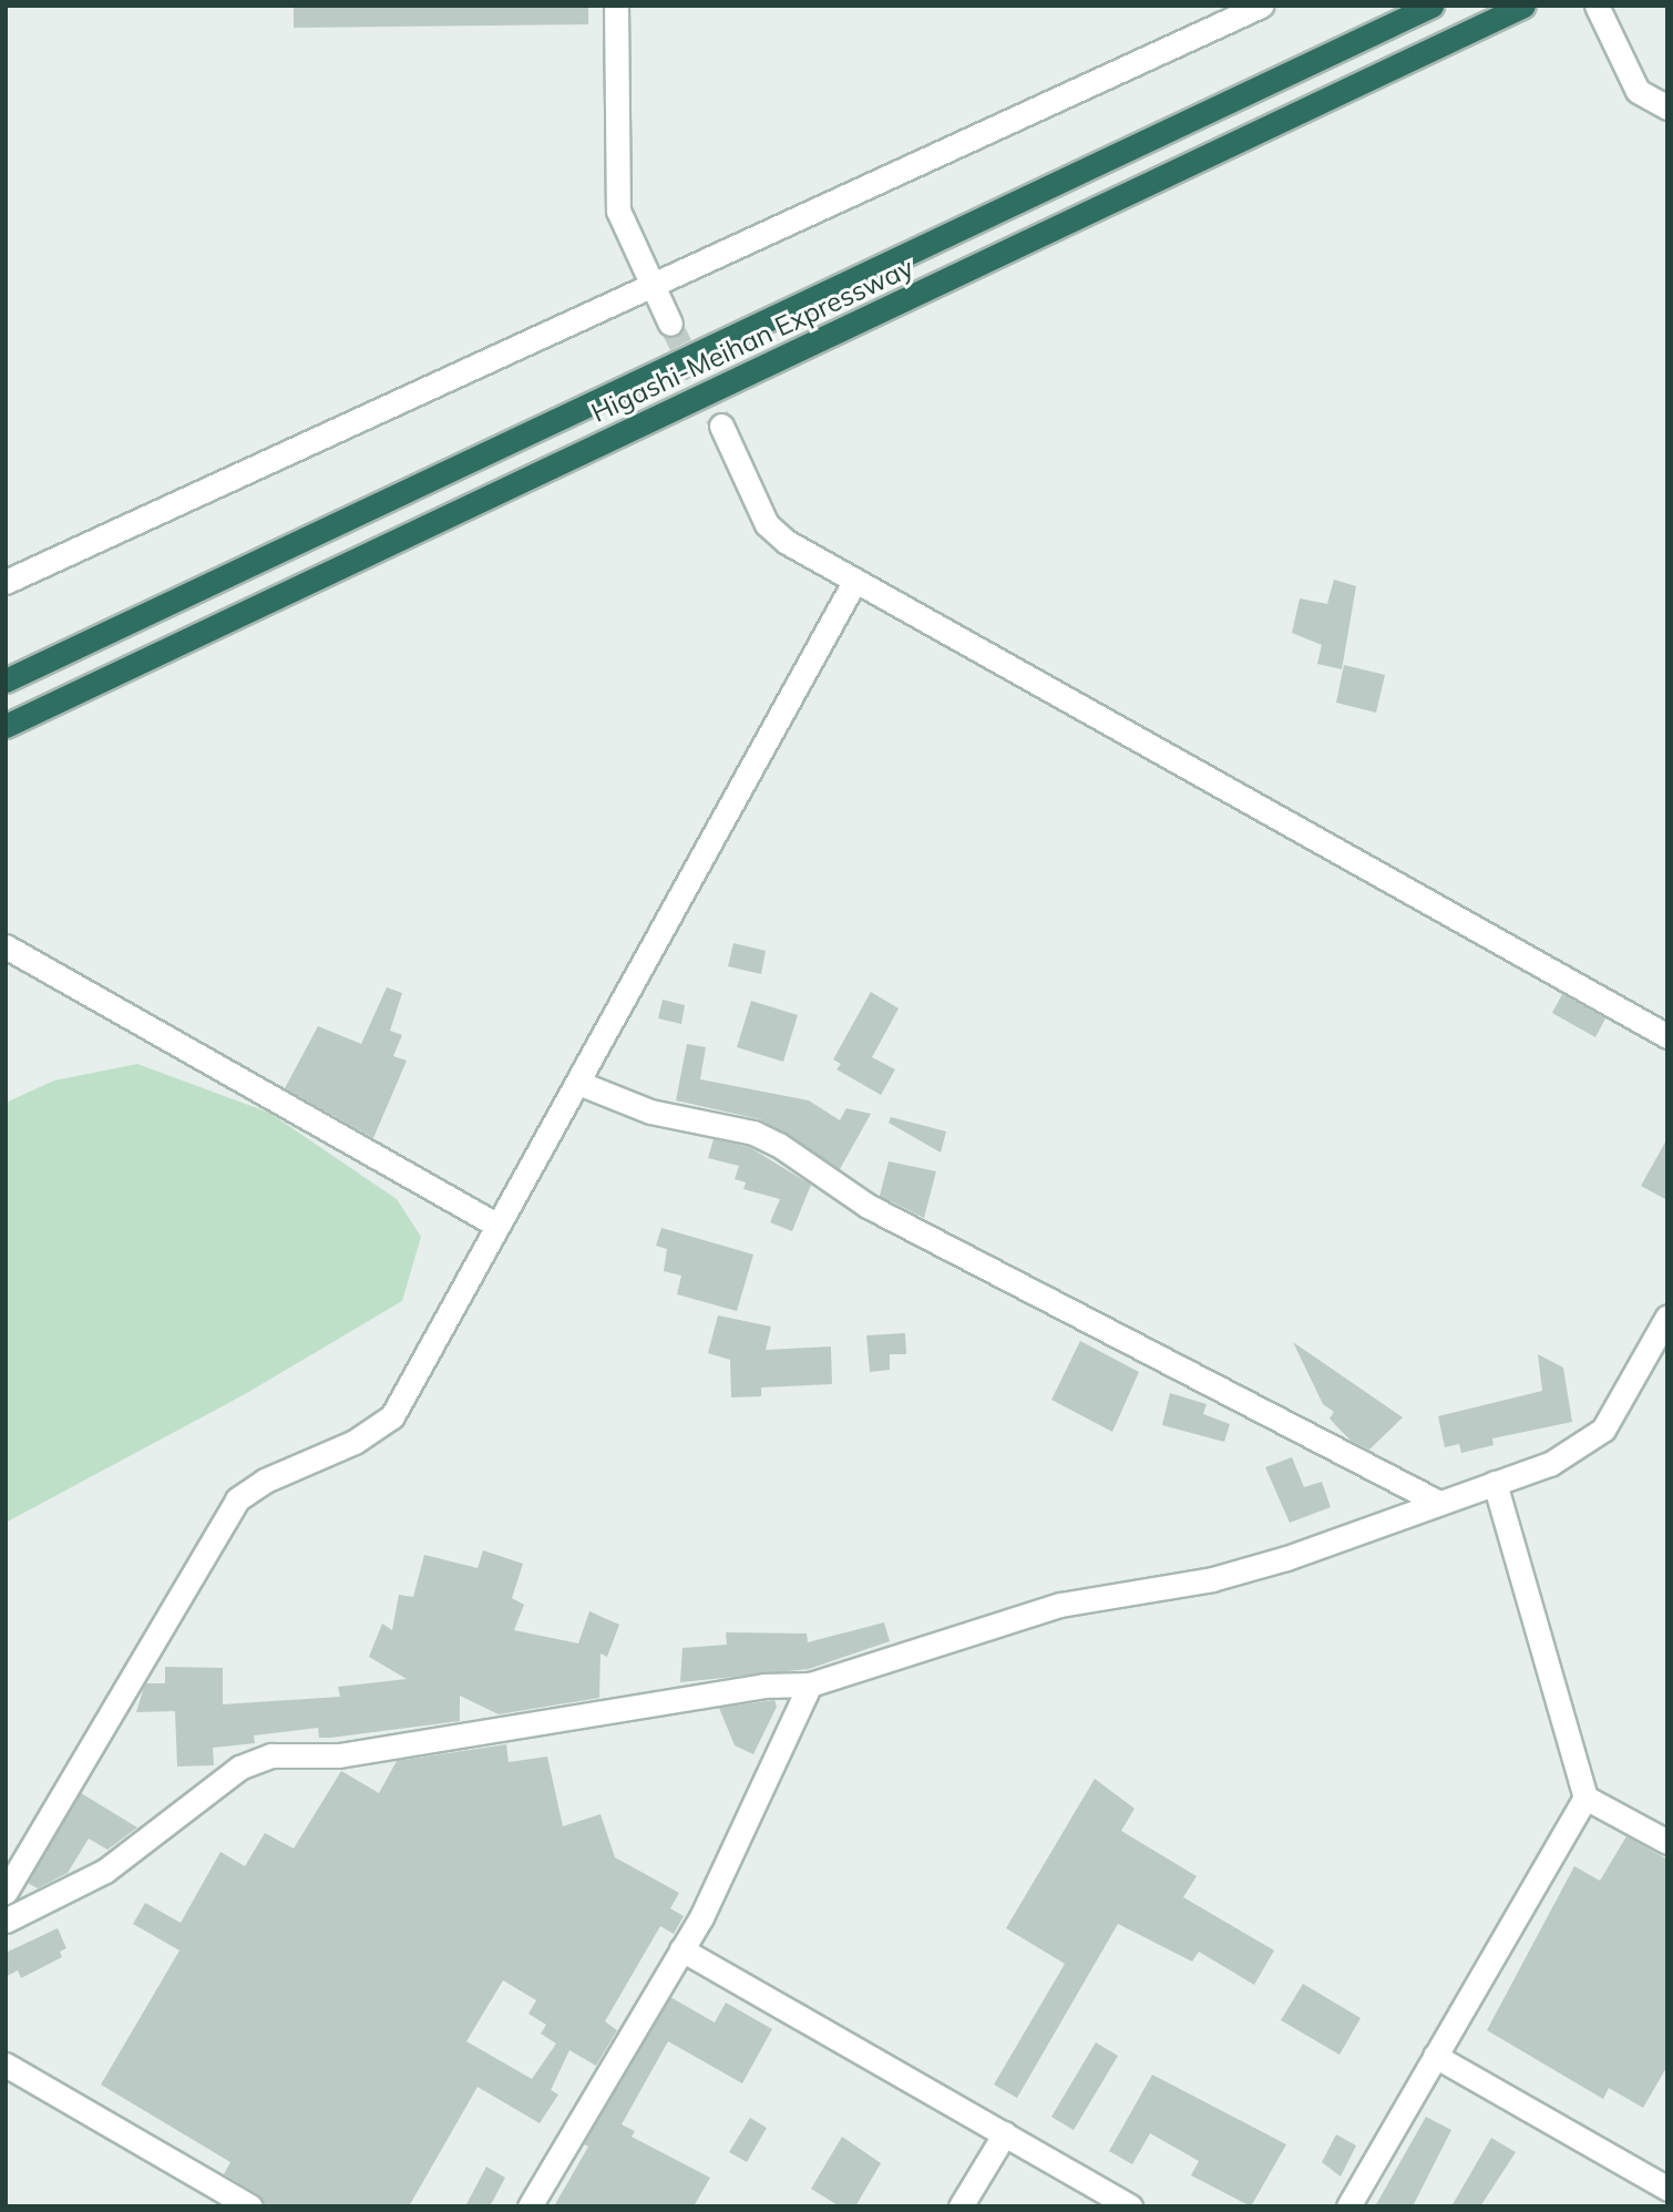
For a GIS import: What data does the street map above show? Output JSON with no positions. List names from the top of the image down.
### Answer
{
  "streets": {
    "highway": ["Higashi-Meihan Expressway"]
  }
}
